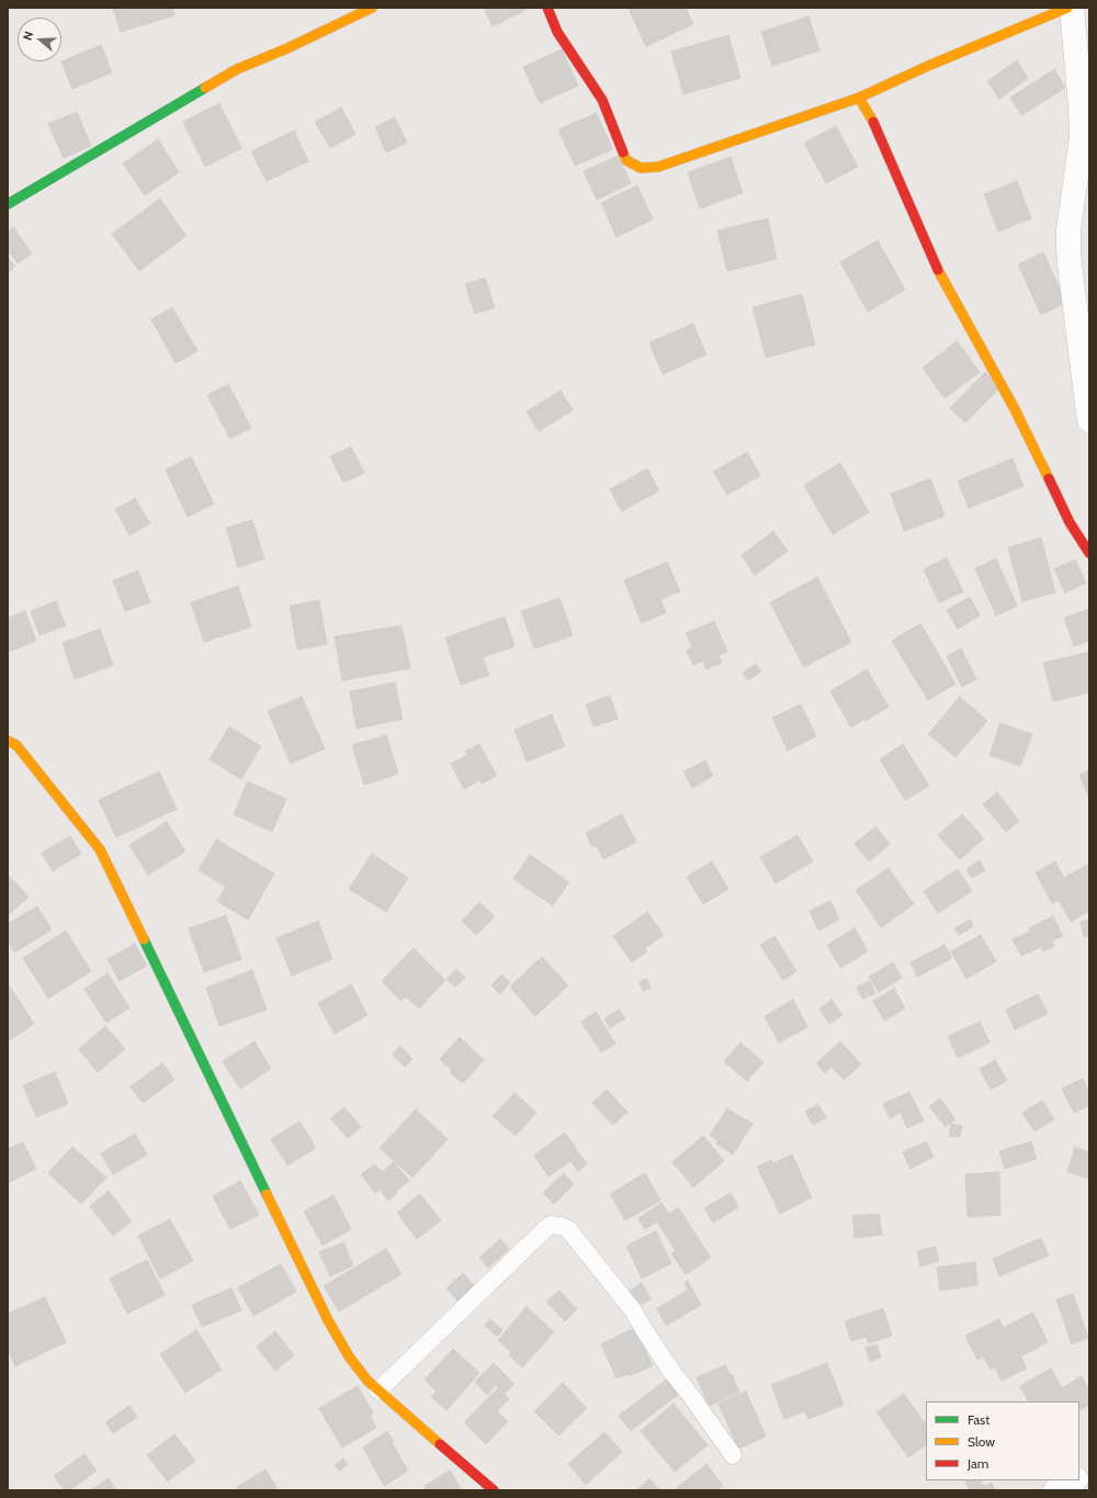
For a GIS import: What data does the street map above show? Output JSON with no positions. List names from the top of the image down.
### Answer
{
  "legend": ["Fast", "Slow", "Jam"],
  "north": "left"
}
